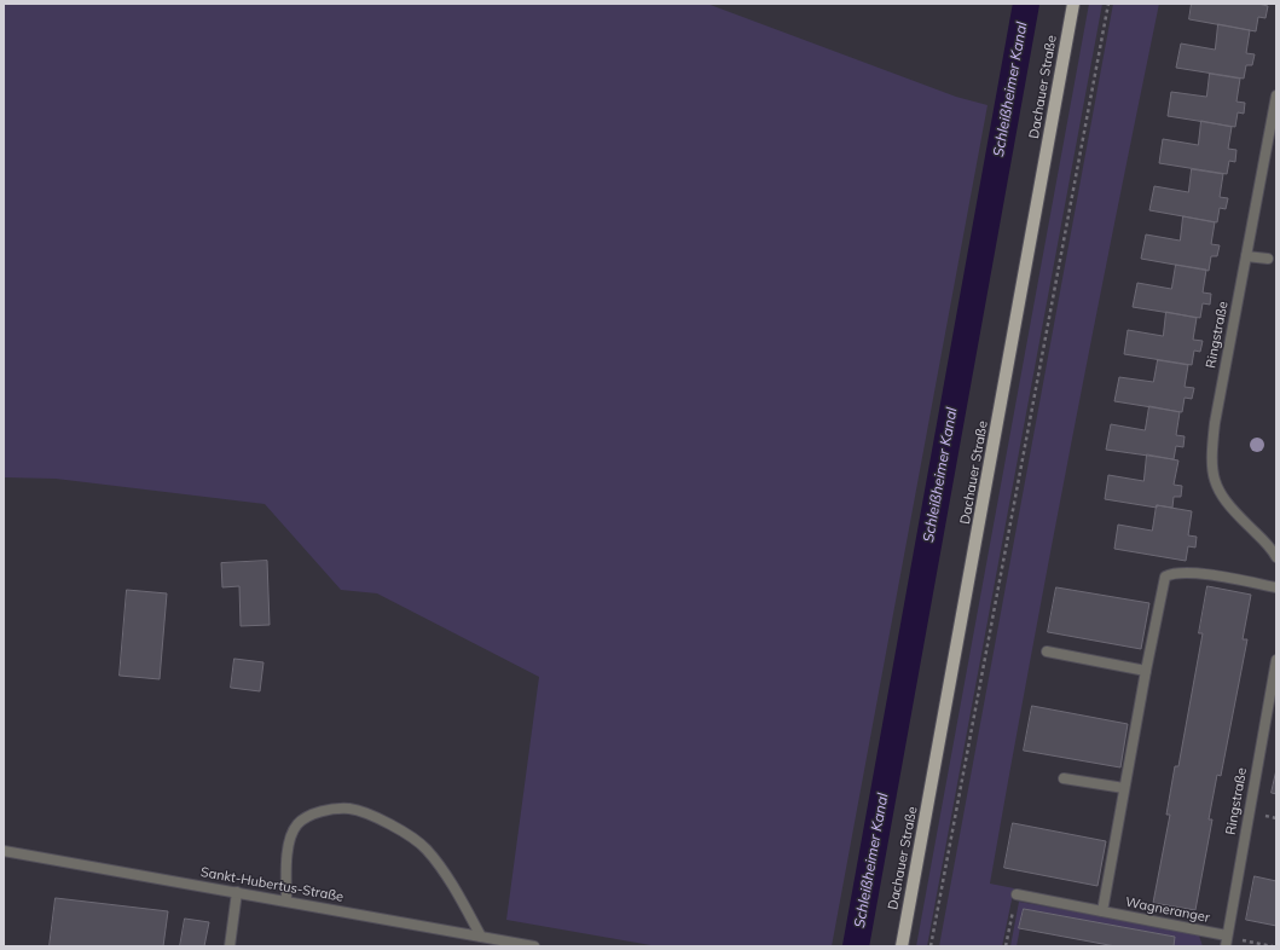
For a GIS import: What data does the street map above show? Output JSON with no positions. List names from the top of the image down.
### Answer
{
  "streets": {
    "main road": ["Dachauer Straße"],
    "street": ["Ringstraße", "Sankt-Hubertus-Straße", "Wagneranger"]
  },
  "crossings": [
    ["Ringstraße", "Wagneranger"]
  ],
  "water": ["Schleißheimer Kanal"]
}
